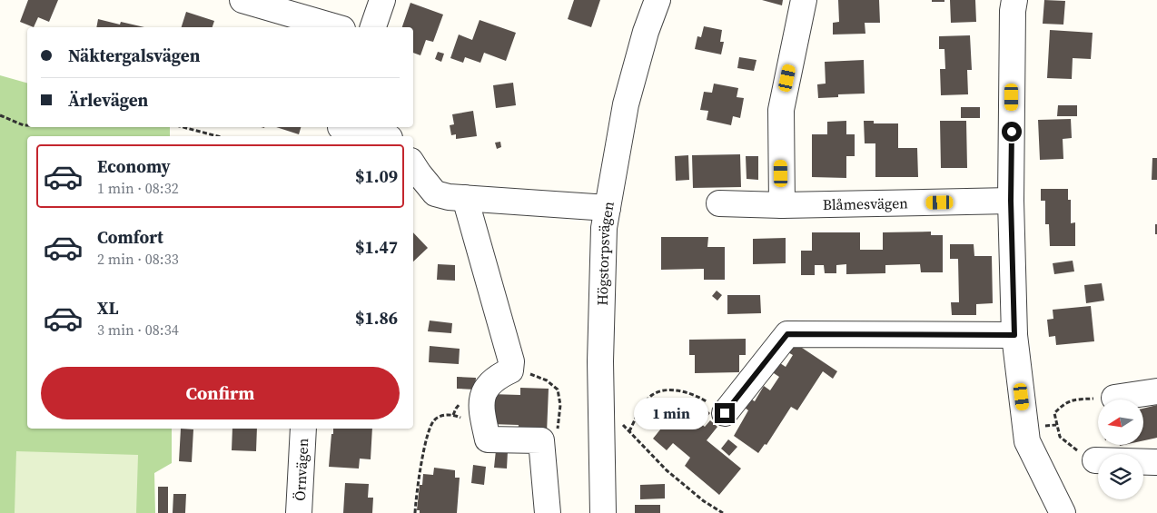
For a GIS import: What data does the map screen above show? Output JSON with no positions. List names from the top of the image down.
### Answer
{
  "streets": {
    "street": ["Blåmesvägen", "Högstorpsvägen", "Örnvägen"]
  },
  "north": "left",
  "page": {
    "banner": ["Näktergalsvägen", "Ärlevägen"],
    "list": [
      {
        "name": "Economy",
        "note": "1 min · 08:32",
        "value": "$1.09"
      },
      {
        "name": "Comfort",
        "note": "2 min · 08:33",
        "value": "$1.47"
      },
      {
        "name": "XL",
        "note": "3 min · 08:34",
        "value": "$1.86"
      }
    ],
    "buttons": "Confirm",
    "bubble": "1 min"
  }
}
